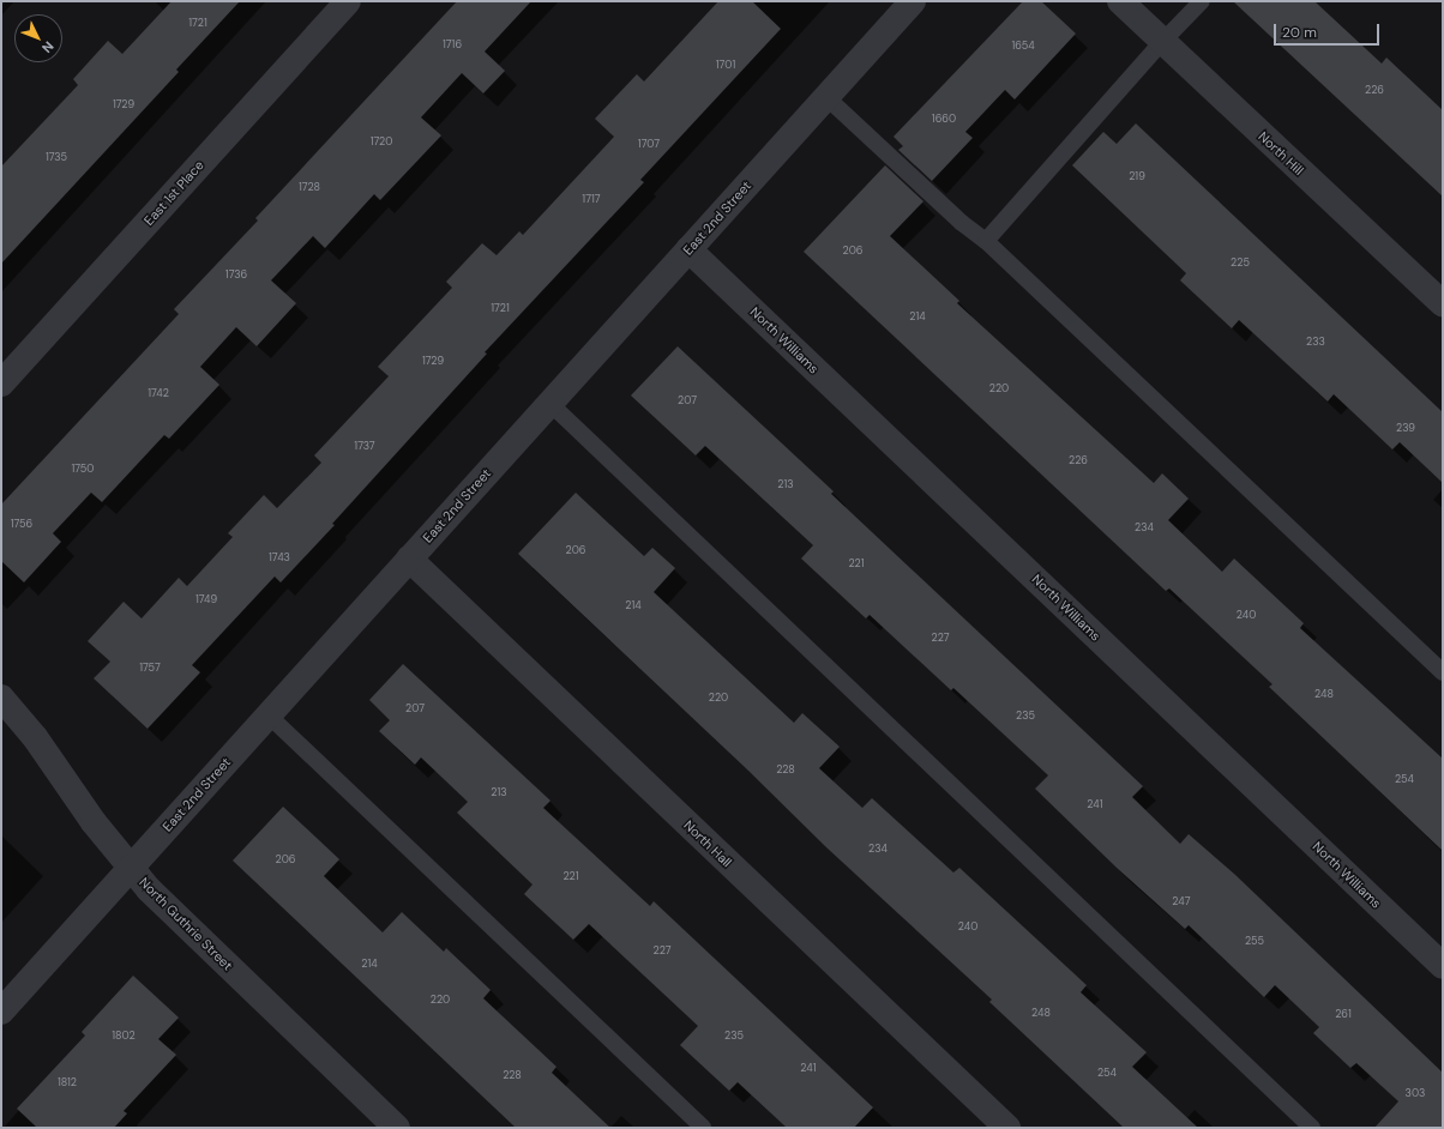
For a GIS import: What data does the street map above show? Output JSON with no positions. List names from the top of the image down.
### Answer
{
  "streets": {
    "street": [
      "North Hill",
      "East 1st Place",
      "East 2nd Street",
      "North Williams",
      "North Hall",
      "North Guthrie Street"
    ]
  },
  "crossings": [
    ["East 2nd Street", "North Williams"],
    ["East 2nd Street", "North Hall"],
    ["East 2nd Street", "North Guthrie Street"]
  ],
  "house_numbers": [
    "1721",
    "1716",
    "1654",
    "1701",
    "226",
    "1729",
    "1660",
    "1720",
    "1707",
    "1735",
    "219",
    "1728",
    "1717",
    "206",
    "225",
    "1736",
    "1721",
    "214",
    "233",
    "1729",
    "220",
    "1742",
    "207",
    "239",
    "1737",
    "226",
    "1750",
    "213",
    "1756",
    "234",
    "206",
    "1743",
    "221",
    "1749",
    "214",
    "240",
    "227",
    "1757",
    "248",
    "220",
    "207",
    "235",
    "228",
    "254",
    "213",
    "241",
    "234",
    "206",
    "221",
    "247",
    "240",
    "255",
    "227",
    "214",
    "220",
    "248",
    "261",
    "1802",
    "235",
    "241",
    "254",
    "228",
    "1812",
    "303"
  ],
  "scale_bar": "20 m",
  "north": "bottom right"
}
